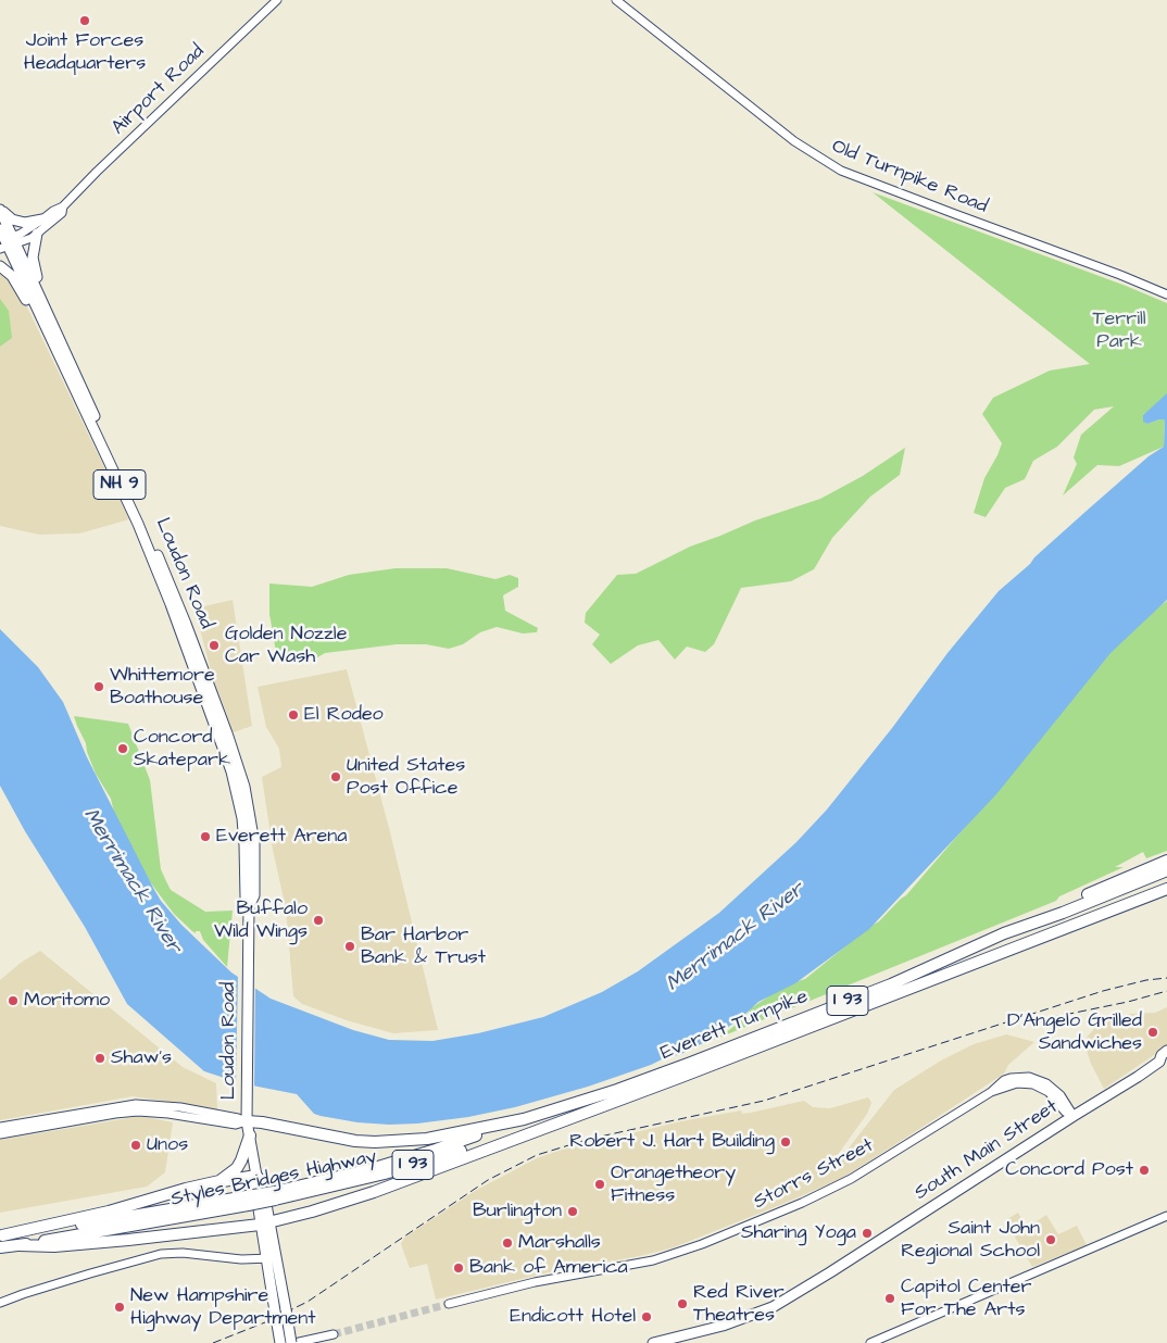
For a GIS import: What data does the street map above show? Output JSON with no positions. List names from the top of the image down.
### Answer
{
  "streets": {
    "highway": ["I 93", "Everett Turnpike", "Styles Bridges Highway"],
    "main road": ["NH 9", "Loudon Road", "South Main Street"],
    "street": ["Airport Road", "Old Turnpike Road", "Storrs Street"]
  },
  "crossings": [
    ["Airport Road", "Loudon Road"],
    ["Everett Turnpike", "Styles Bridges Highway"],
    ["South Main Street", "Storrs Street"]
  ],
  "water": ["Merrimack River"],
  "parks": ["Terrill Park"],
  "places": [
    "Joint Forces Headquarters",
    "Golden Nozzle Car Wash",
    "Whittemore Boathouse",
    "El Rodeo",
    "Concord Skatepark",
    "United States Post Office",
    "Everett Arena",
    "Buffalo Wild Wings",
    "Bar Harbor Bank & Trust",
    "Moritomo",
    "D'Angelo Grilled Sandwiches",
    "Shaw's",
    "Robert J. Hart Building",
    "Unos",
    "Concord Post",
    "Orangetheory Fitness",
    "Burlington",
    "Sharing Yoga",
    "Saint John Regional School",
    "Marshalls",
    "Bank of America",
    "Capitol Center For The Arts",
    "Red River Theatres",
    "New Hampshire Highway Department",
    "Endicott Hotel"
  ]
}
